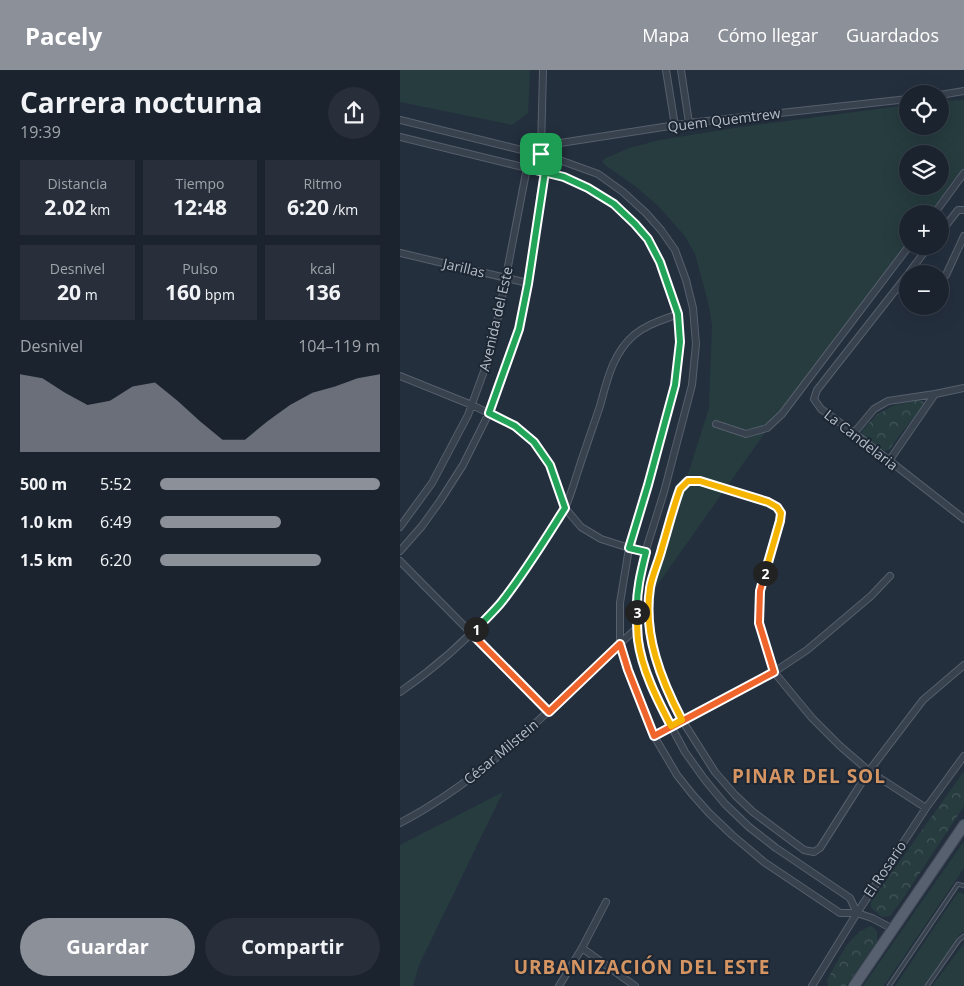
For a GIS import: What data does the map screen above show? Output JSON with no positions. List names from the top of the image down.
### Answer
{
  "streets": {
    "street": [
      "Quem Quemtrew",
      "Jarillas",
      "Avenida del Este",
      "La Candelaria",
      "César Milstein",
      "El Rosario"
    ]
  },
  "crossings": [
    ["Quem Quemtrew", "Avenida del Este"],
    ["Jarillas", "Avenida del Este"]
  ],
  "districts": ["PINAR DEL SOL", "URBANIZACIÓN DEL ESTE"],
  "page": {
    "header": "Pacely",
    "nav": ["Mapa", "Cómo llegar", "Guardados"],
    "heading": ["Carrera nocturna", "19:39"],
    "map_buttons": ["+", "−"],
    "stats": [
      ["Distancia", "2.02 km"],
      ["Tiempo", "12:48"],
      ["Ritmo", "6:20 /km"],
      ["Desnivel", "20 m"],
      ["Pulso", "160 bpm"],
      ["kcal", "136"]
    ],
    "chart": ["Desnivel", "104–119 m"],
    "list": [
      {
        "name": "500 m",
        "note": "5:52"
      },
      {
        "name": "1.0 km",
        "note": "6:49"
      },
      {
        "name": "1.5 km",
        "note": "6:20"
      }
    ],
    "pins": ["2", "3", "1"],
    "buttons": ["Guardar", "Compartir"]
  }
}
